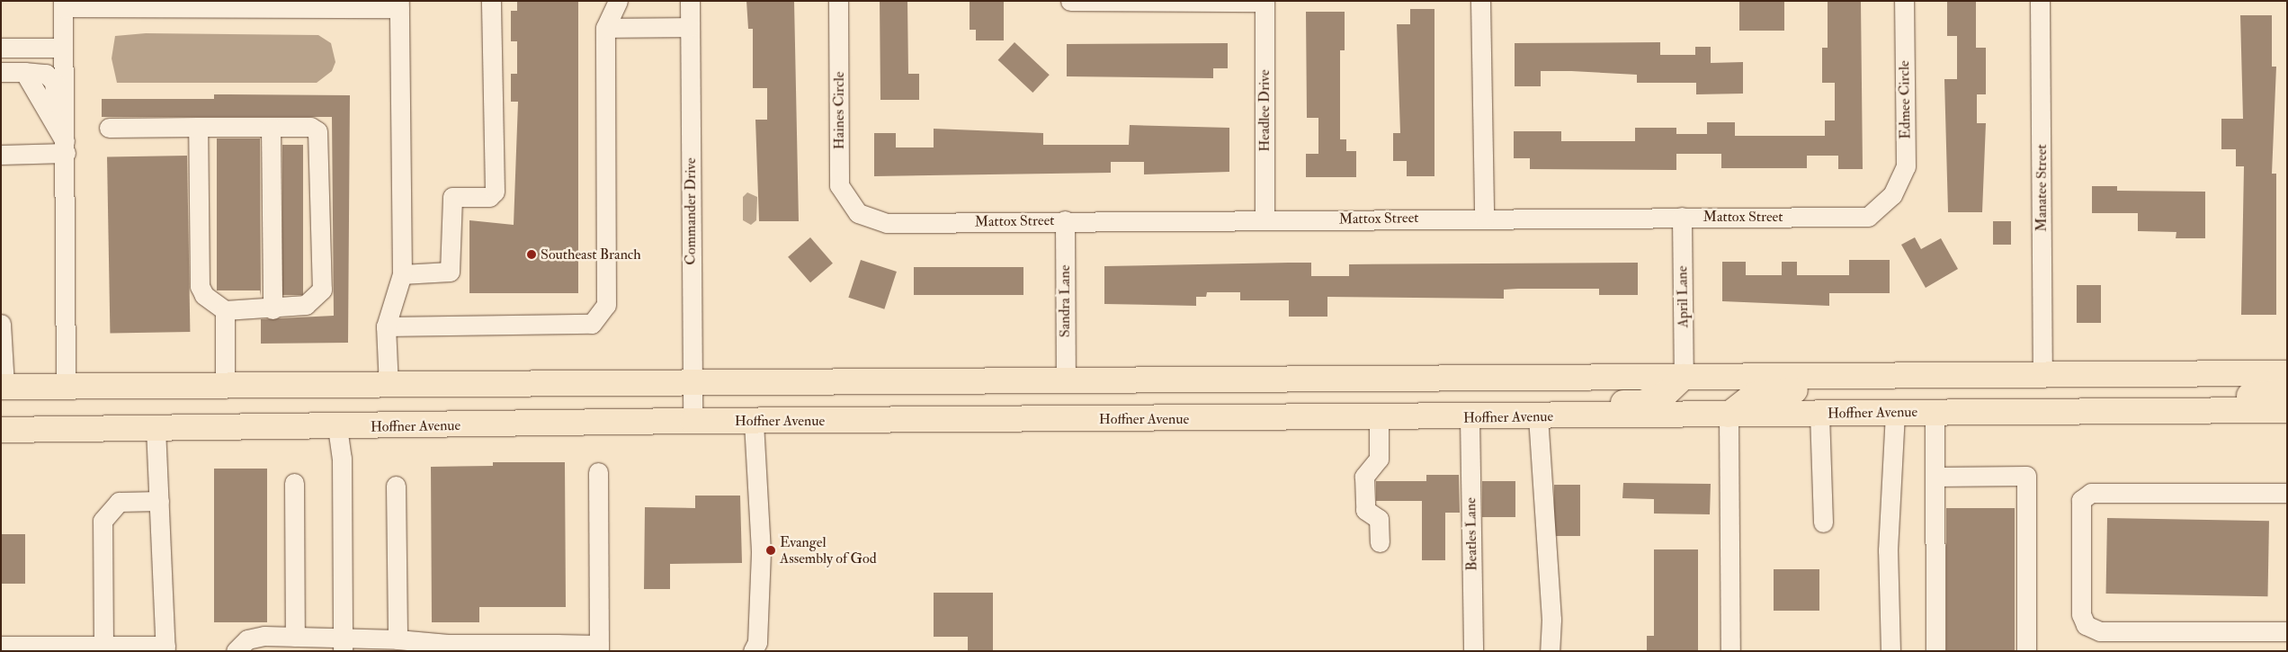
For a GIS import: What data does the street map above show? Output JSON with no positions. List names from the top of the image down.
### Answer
{
  "streets": {
    "main road": ["Hoffner Avenue"],
    "street": [
      "Edmee Circle",
      "Haines Circle",
      "Headlee Drive",
      "Manatee Street",
      "Commander Drive",
      "Mattox Street",
      "April Lane",
      "Sandra Lane",
      "Beatles Lane"
    ]
  },
  "crossings": [
    ["Edmee Circle", "Mattox Street"],
    ["Haines Circle", "Mattox Street"],
    ["Headlee Drive", "Mattox Street"],
    ["Commander Drive", "Hoffner Avenue"],
    ["Mattox Street", "April Lane"],
    ["Mattox Street", "Sandra Lane"],
    ["Hoffner Avenue", "Beatles Lane"]
  ],
  "places": ["Southeast Branch", "Evangel Assembly of God"]
}
